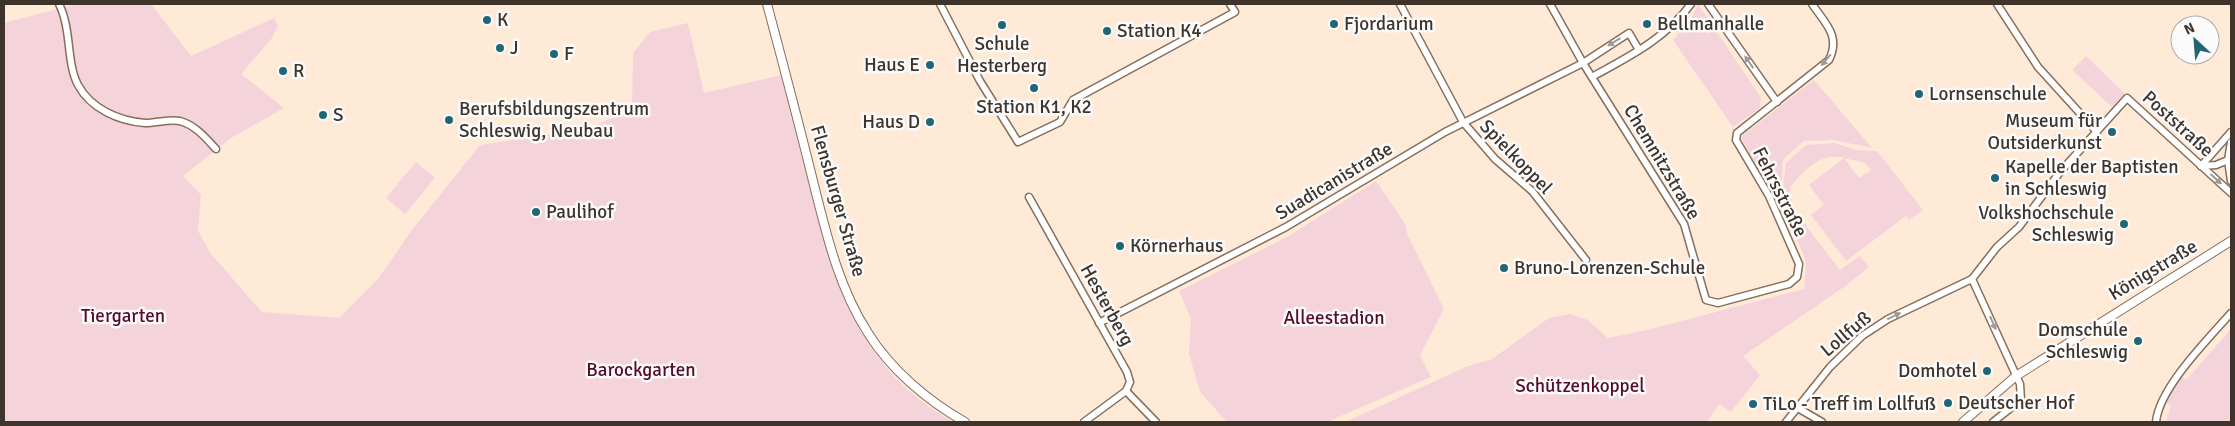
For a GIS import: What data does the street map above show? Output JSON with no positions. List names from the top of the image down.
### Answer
{
  "streets": {
    "street": [
      "Poststraße",
      "Spielkoppel",
      "Chemnitzstraße",
      "Suadicanistraße",
      "Fehrsstraße",
      "Flensburger Straße",
      "Königstraße",
      "Hesterberg",
      "Lollfuß"
    ]
  },
  "crossings": [
    ["Spielkoppel", "Suadicanistraße"],
    ["Chemnitzstraße", "Suadicanistraße"],
    ["Chemnitzstraße", "Fehrsstraße"],
    ["Suadicanistraße", "Hesterberg"]
  ],
  "one_way": ["Lollfuß"],
  "parks": [
    "Tiergarten",
    "Alleestadion",
    "Barockgarten",
    "Schützenkoppel"
  ],
  "places": [
    "K",
    "Fjordarium",
    "Bellmanhalle",
    "Schule Hesterberg",
    "Station K4",
    "J",
    "F",
    "Haus E",
    "R",
    "Station K1, K2",
    "Lornsenschule",
    "S",
    "Berufsbildungszentrum Schleswig, Neubau",
    "Haus D",
    "Museum für Outsiderkunst",
    "Kapelle der Baptisten in Schleswig",
    "Paulihof",
    "Volkshochschule Schleswig",
    "Körnerhaus",
    "Bruno-Lorenzen-Schule",
    "Domschule Schleswig",
    "Domhotel",
    "Deutscher Hof",
    "TiLo - Treff im Lollfuß"
  ],
  "north": "top left"
}
